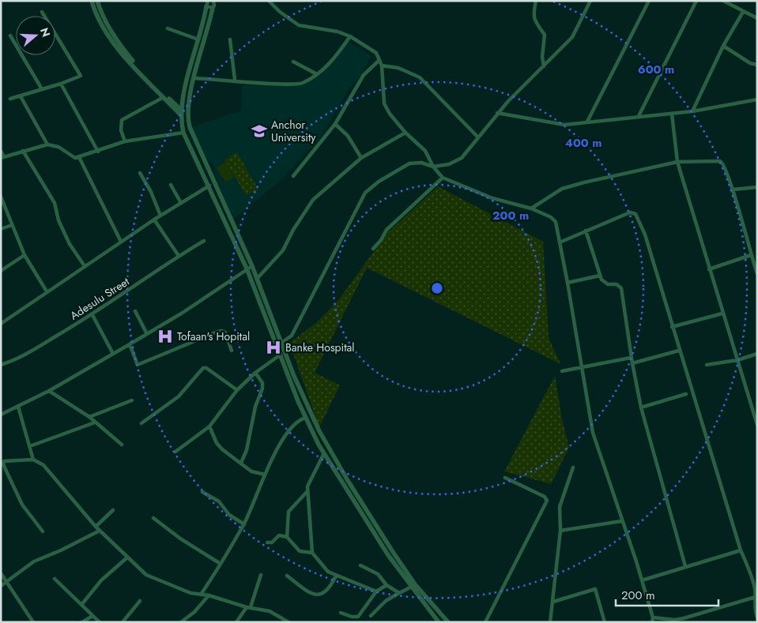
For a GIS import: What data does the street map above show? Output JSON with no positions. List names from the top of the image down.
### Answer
{
  "streets": {
    "street": ["Adesulu Street"]
  },
  "places": {
    "school or university": ["Anchor University"],
    "hospital": ["Tofaan's Hopital", "Banke Hospital"]
  },
  "scale_bar": "200 m",
  "north": "right",
  "rings": ["600 m", "400 m", "200 m"]
}
